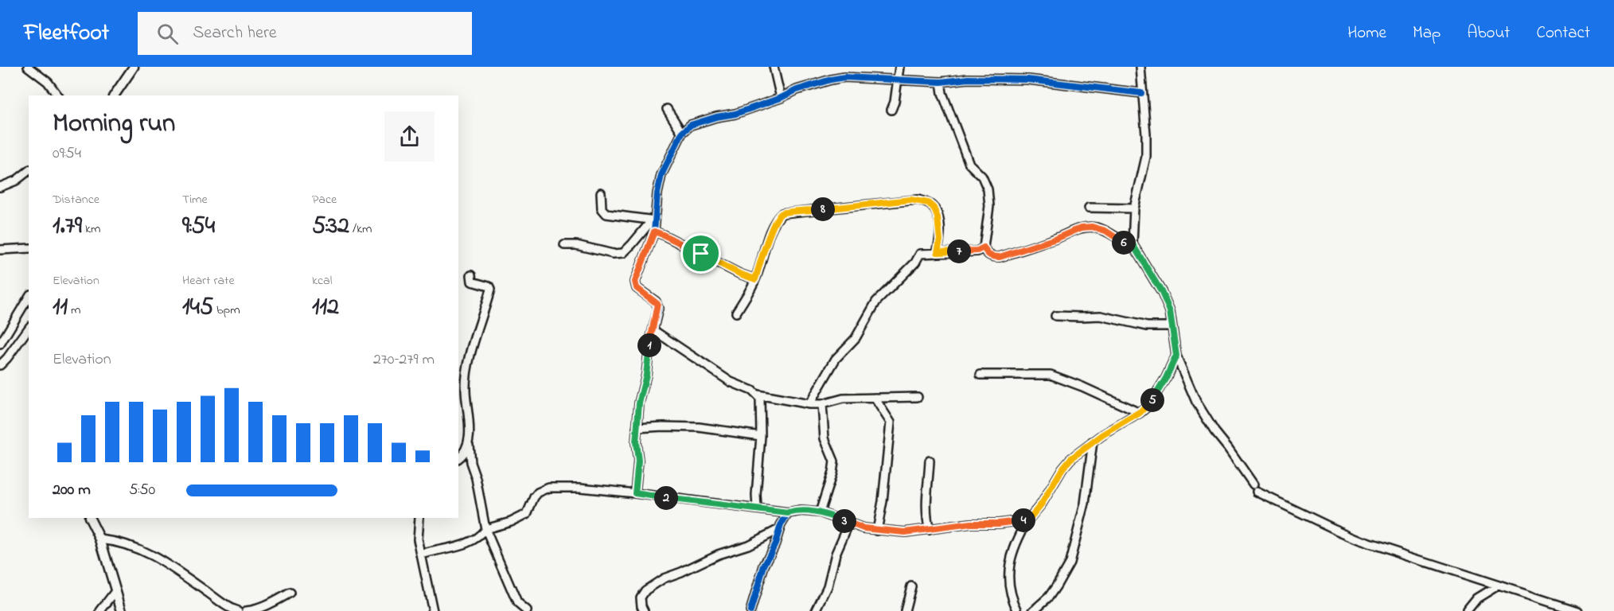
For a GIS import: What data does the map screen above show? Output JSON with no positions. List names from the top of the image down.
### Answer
{
  "page": {
    "header": "Fleetfoot",
    "search": "Search here",
    "nav": [
      "Home",
      "Map",
      "About",
      "Contact"
    ],
    "heading": ["Morning run", "09:54"],
    "stats": [
      ["Distance", "1.79 km"],
      ["Time", "9:54"],
      ["Pace", "5:32 /km"],
      ["Elevation", "11 m"],
      ["Heart rate", "145 bpm"],
      ["kcal", "112"]
    ],
    "pins": [
      "8",
      "6",
      "7",
      "1",
      "5",
      "2",
      "4",
      "3"
    ],
    "chart": ["Elevation", "270–279 m"],
    "list": [
      {
        "name": "200 m",
        "note": "5:50"
      }
    ]
  }
}
